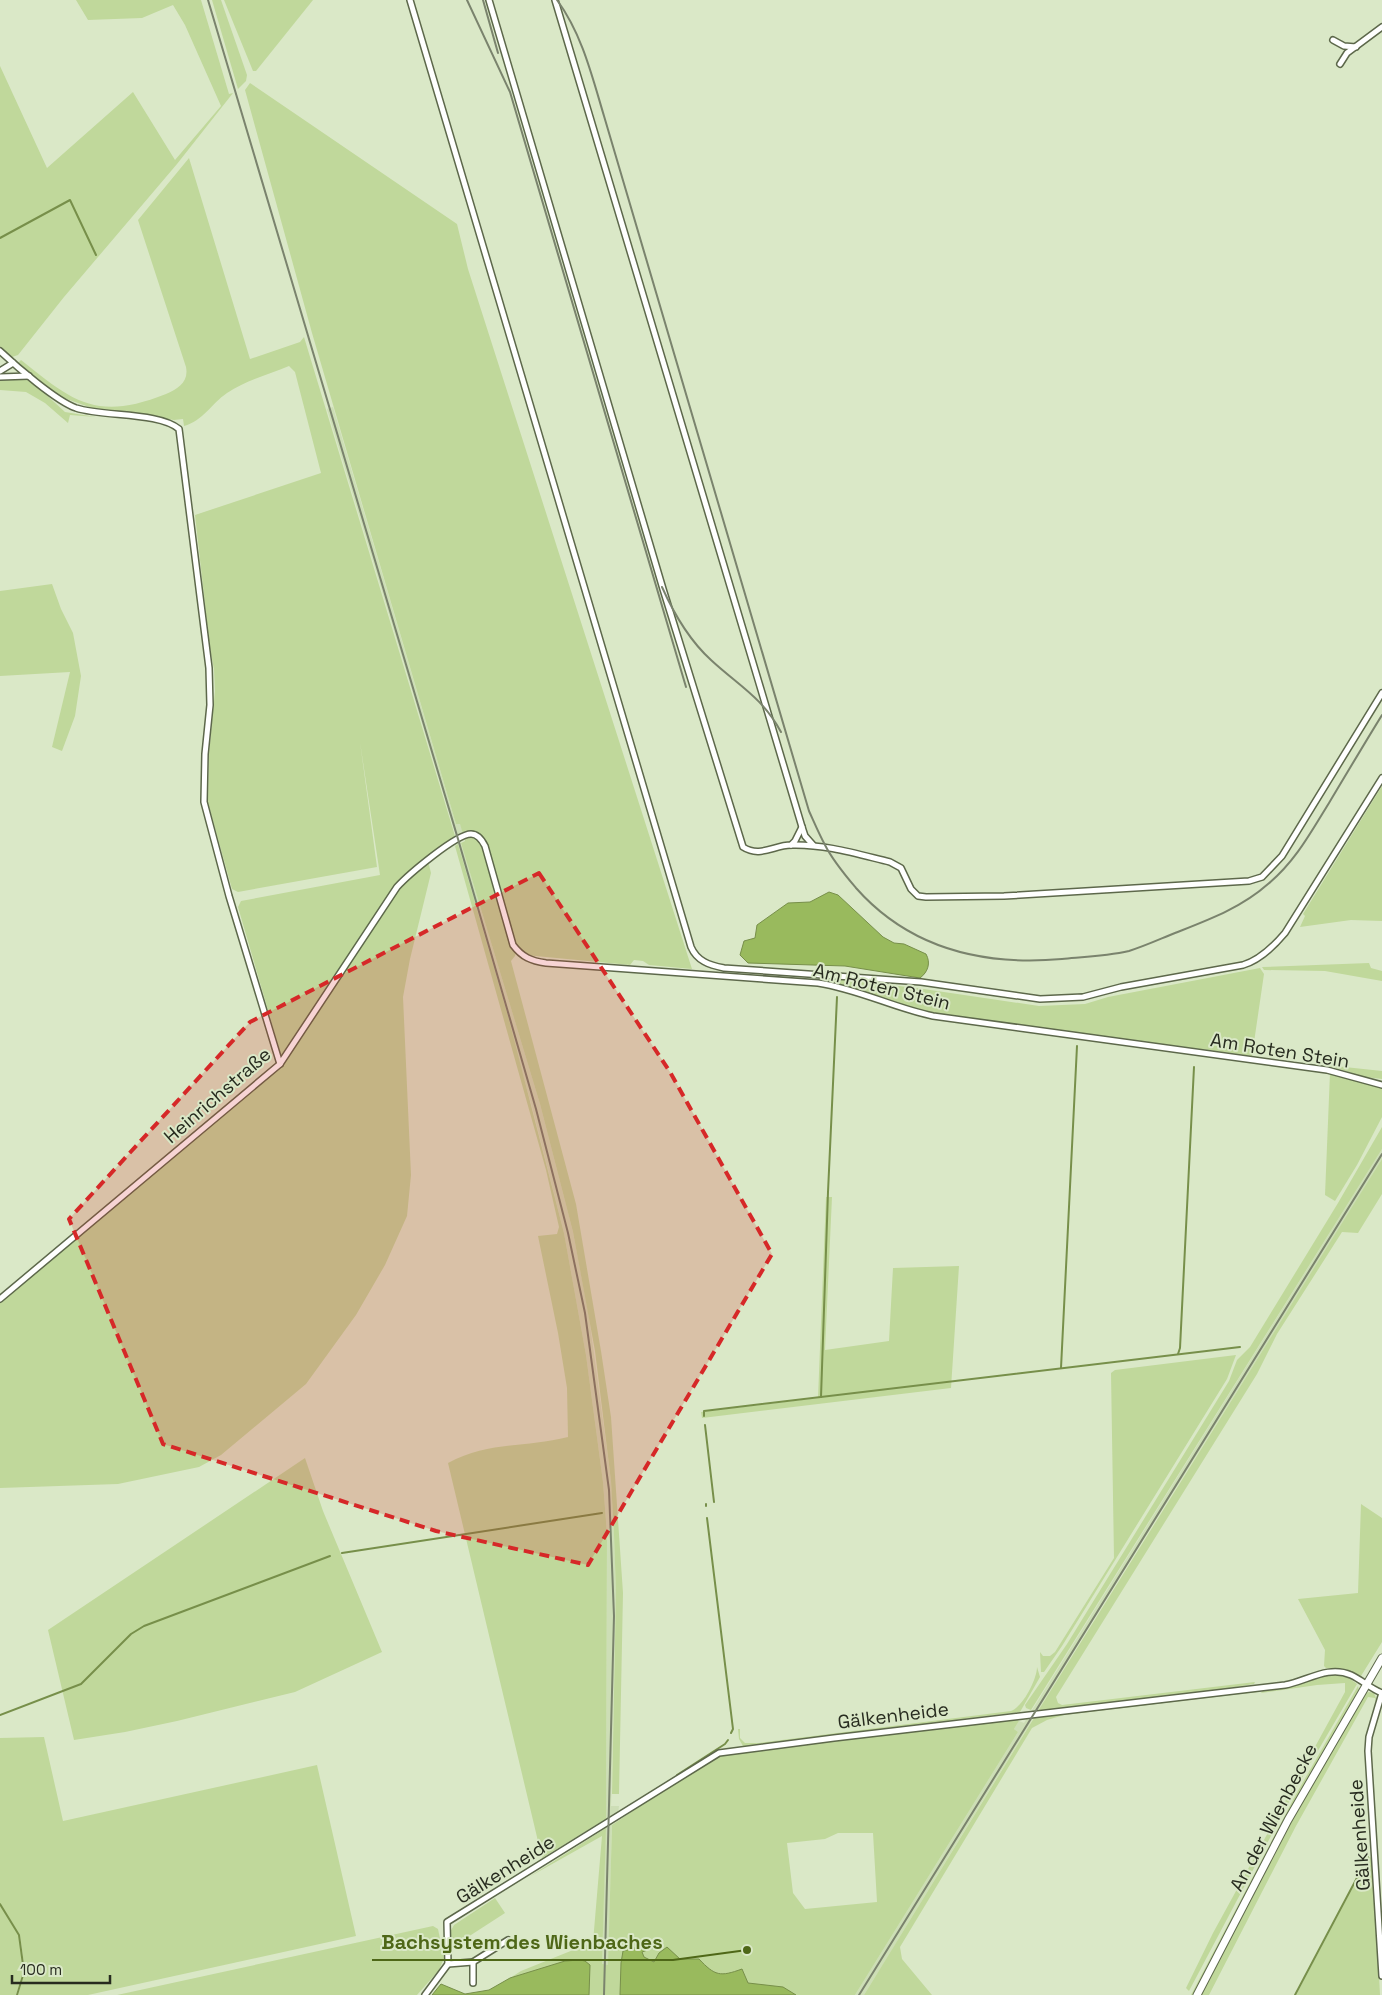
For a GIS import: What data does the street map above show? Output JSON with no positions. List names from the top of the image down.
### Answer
{
  "streets": {
    "street": [
      "Am Roten Stein",
      "Heinrichstraße",
      "Gälkenheide",
      "An der Wienbecke"
    ]
  },
  "crossings": [
    ["Am Roten Stein", "Heinrichstraße"],
    ["Gälkenheide", "An der Wienbecke"]
  ],
  "places": ["Bachsystem des Wienbaches"],
  "scale_bar": "100 m"
}
